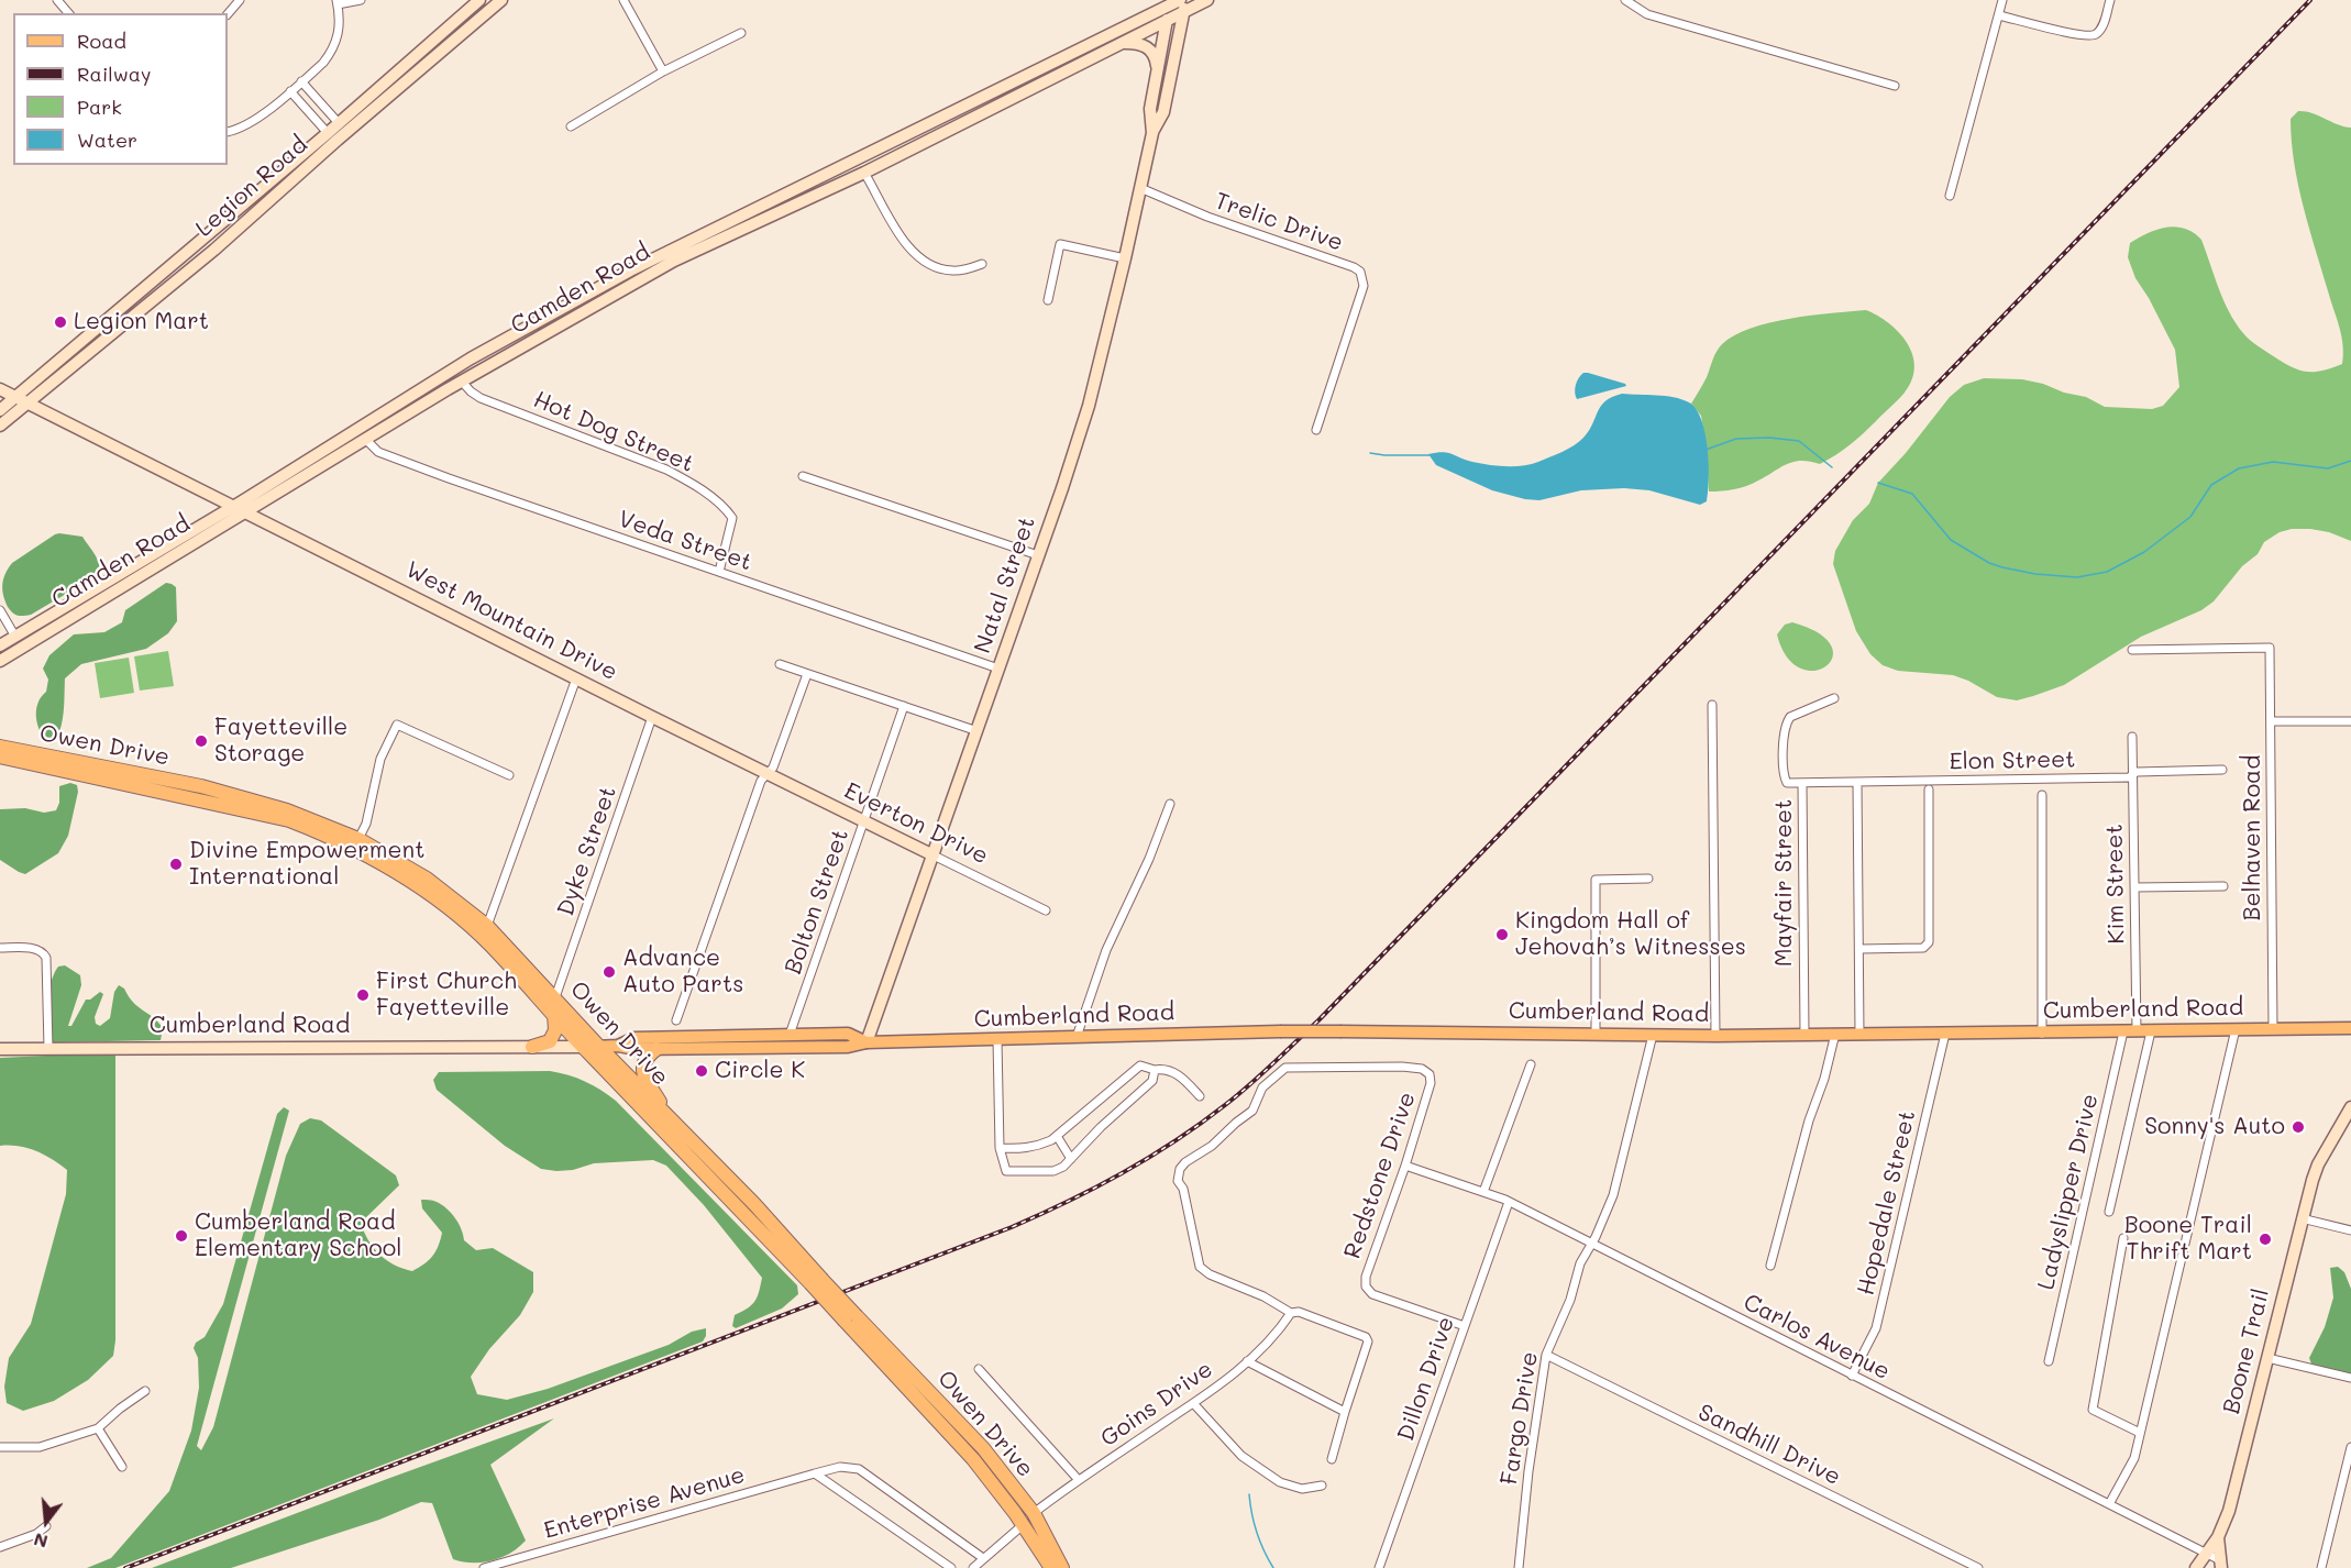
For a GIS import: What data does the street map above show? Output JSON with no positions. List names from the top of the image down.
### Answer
{
  "streets": {
    "highway": ["Owen Drive"],
    "main road": ["Cumberland Road"],
    "street": [
      "Legion Road",
      "Trelic Drive",
      "Camden Road",
      "Hot Dog Street",
      "Veda Street",
      "Natal Street",
      "West Mountain Drive",
      "Elon Street",
      "Everton Drive",
      "Belhaven Road",
      "Dyke Street",
      "Mayfair Street",
      "Kim Street",
      "Bolton Street",
      "Redstone Drive",
      "Ladyslipper Drive",
      "Hopedale Street",
      "Carlos Avenue",
      "Boone Trail",
      "Dillon Drive",
      "Goins Drive",
      "Fargo Drive",
      "Sandhill Drive",
      "Enterprise Avenue"
    ]
  },
  "crossings": [
    ["Legion Road", "West Mountain Drive"],
    ["Trelic Drive", "Natal Street"],
    ["Camden Road", "Hot Dog Street"],
    ["Camden Road", "Veda Street"],
    ["Camden Road", "Natal Street"],
    ["Camden Road", "West Mountain Drive"],
    ["Hot Dog Street", "Veda Street"],
    ["Veda Street", "Natal Street"],
    ["Natal Street", "Everton Drive"],
    ["Natal Street", "Cumberland Road"],
    ["West Mountain Drive", "Everton Drive"],
    ["West Mountain Drive", "Dyke Street"],
    ["Owen Drive", "Dyke Street"],
    ["Owen Drive", "Cumberland Road"],
    ["Owen Drive", "Goins Drive"],
    ["Elon Street", "Mayfair Street"],
    ["Elon Street", "Kim Street"],
    ["Everton Drive", "Bolton Street"],
    ["Belhaven Road", "Cumberland Road"],
    ["Mayfair Street", "Cumberland Road"],
    ["Kim Street", "Cumberland Road"],
    ["Kim Street", "Ladyslipper Drive"],
    ["Bolton Street", "Cumberland Road"],
    ["Cumberland Road", "Ladyslipper Drive"],
    ["Cumberland Road", "Hopedale Street"],
    ["Cumberland Road", "Fargo Drive"],
    ["Redstone Drive", "Carlos Avenue"],
    ["Redstone Drive", "Dillon Drive"],
    ["Redstone Drive", "Goins Drive"],
    ["Hopedale Street", "Carlos Avenue"],
    ["Carlos Avenue", "Boone Trail"],
    ["Carlos Avenue", "Dillon Drive"],
    ["Carlos Avenue", "Fargo Drive"],
    ["Fargo Drive", "Sandhill Drive"]
  ],
  "places": [
    "Legion Mart",
    "Fayetteville Storage",
    "Divine Empowerment International",
    "Kingdom Hall of Jehovah’s Witnesses",
    "Advance Auto Parts",
    "First Church Fayetteville",
    "Circle K",
    "Sonny's Auto",
    "Cumberland Road Elementary School",
    "Boone Trail Thrift Mart"
  ],
  "legend": [
    "Road",
    "Railway",
    "Park",
    "Water"
  ],
  "north": "bottom"
}
